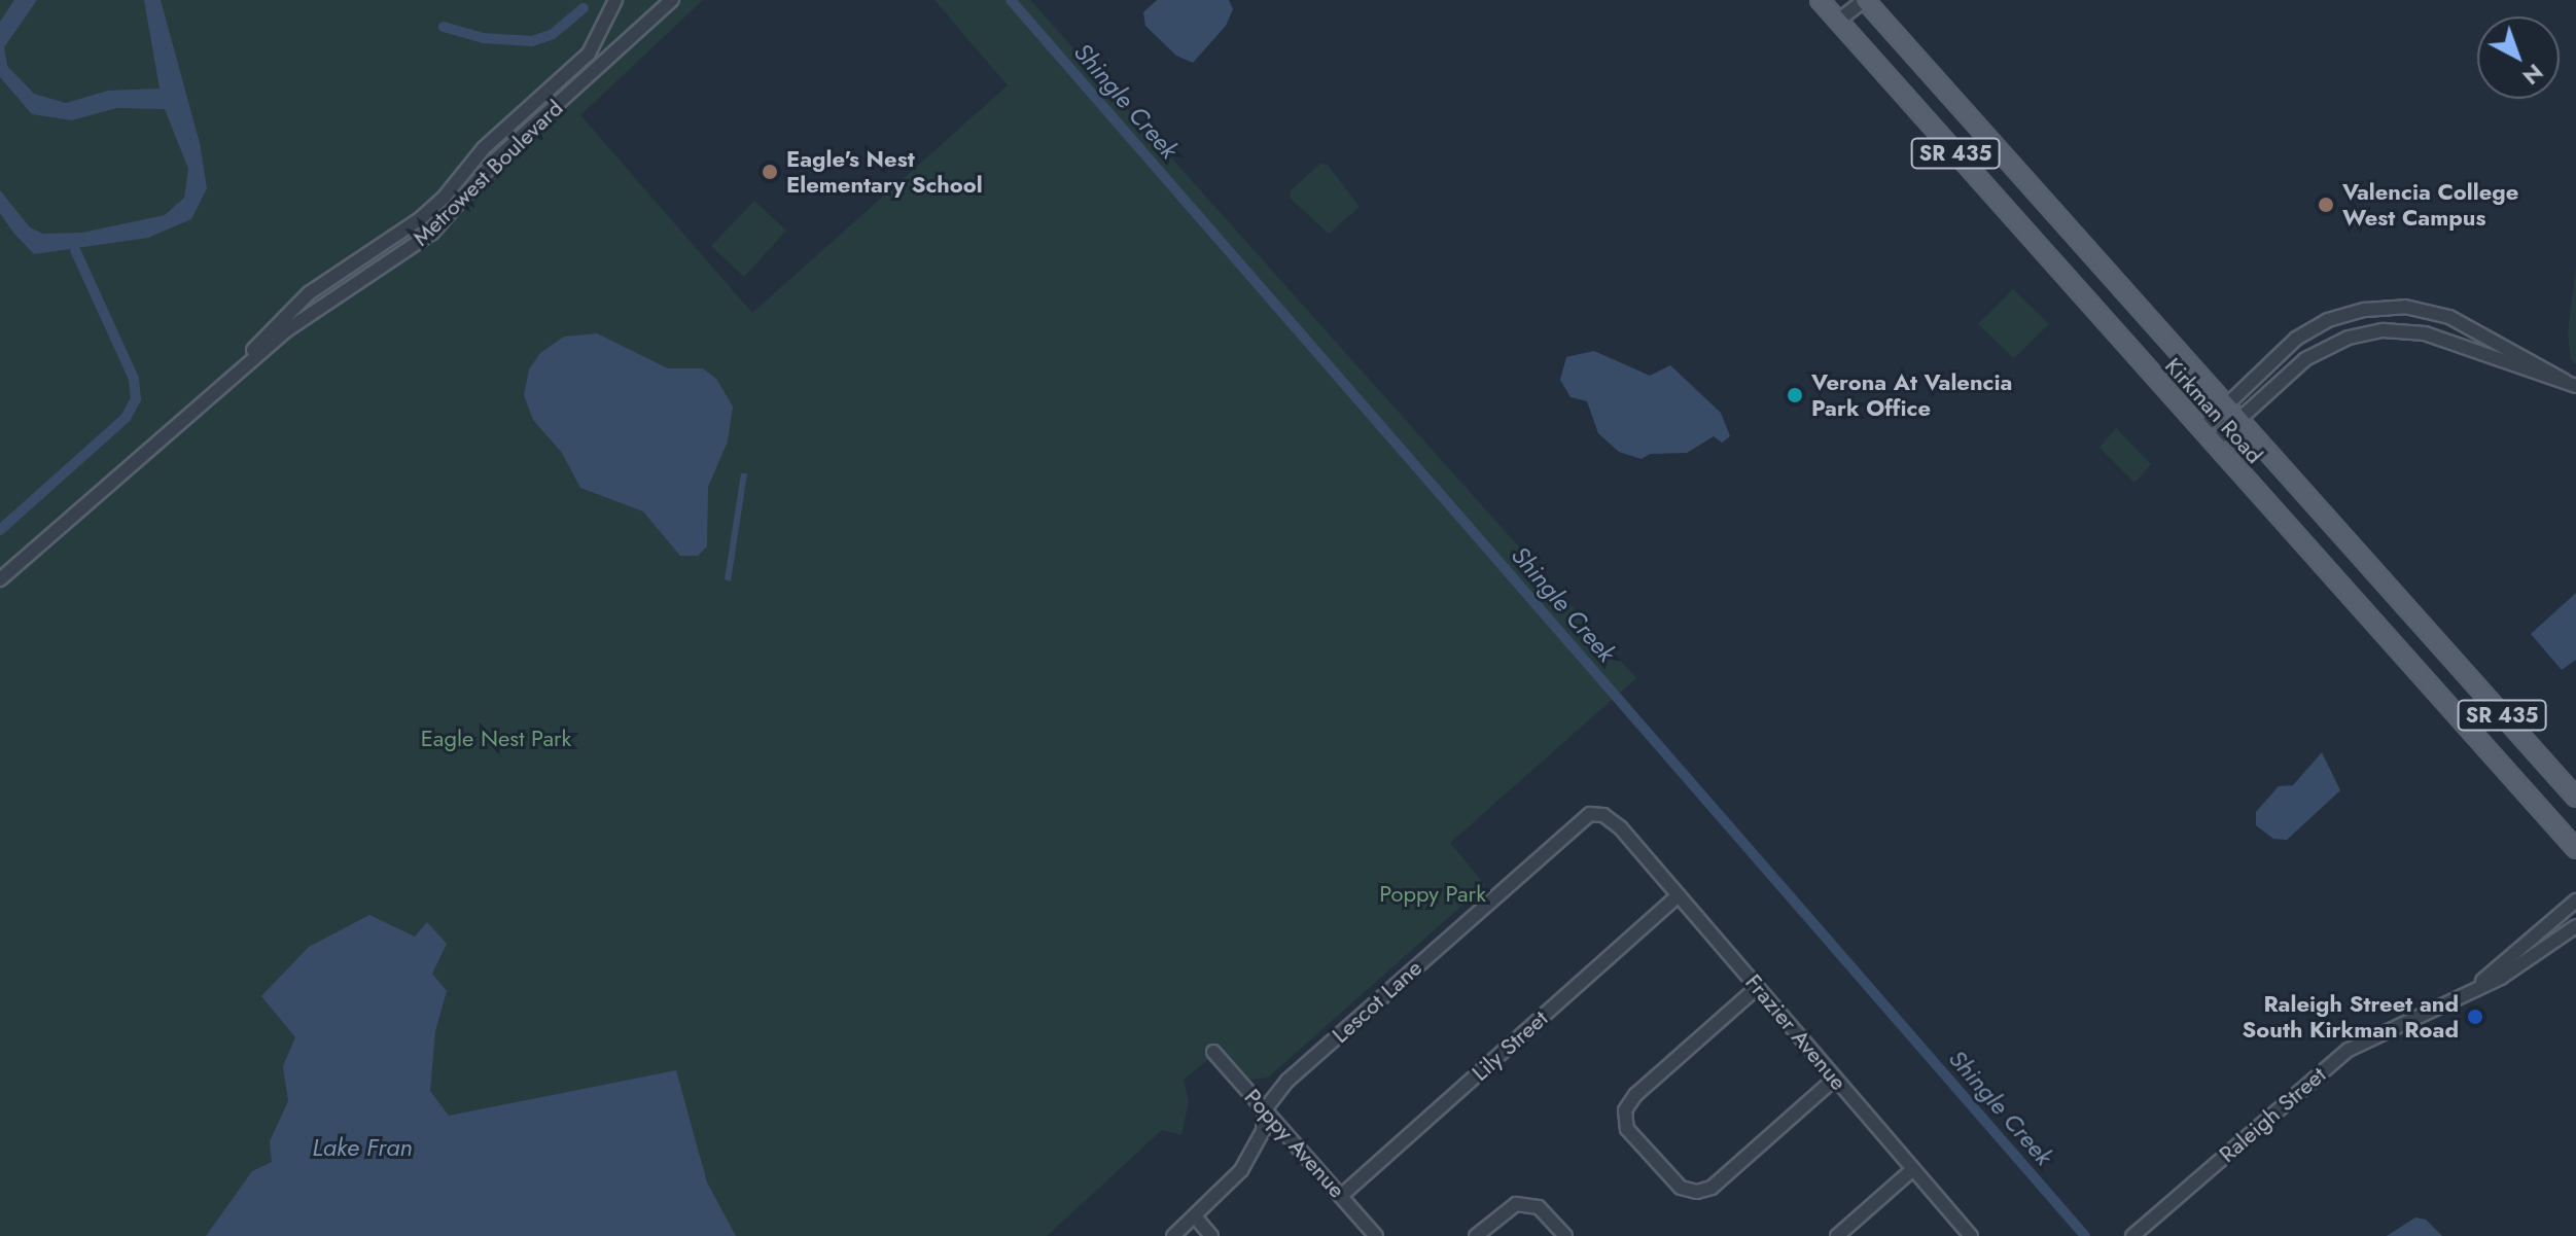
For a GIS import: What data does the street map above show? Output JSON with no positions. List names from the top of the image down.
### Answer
{
  "streets": {
    "main road": ["SR 435", "Kirkman Road"],
    "street": [
      "Metrowest Boulevard",
      "Lescot Lane",
      "Frazier Avenue",
      "Lily Street",
      "Raleigh Street",
      "Poppy Avenue"
    ]
  },
  "crossings": [
    ["Lescot Lane", "Frazier Avenue"],
    ["Lescot Lane", "Poppy Avenue"],
    ["Frazier Avenue", "Lily Street"],
    ["Lily Street", "Poppy Avenue"]
  ],
  "water": ["Shingle Creek", "Lake Fran"],
  "parks": ["Eagle Nest Park", "Poppy Park"],
  "places": [
    "Eagle's Nest Elementary School",
    "Valencia College West Campus",
    "Verona At Valencia Park Office",
    "Raleigh Street and South Kirkman Road"
  ],
  "north": "bottom right"
}
